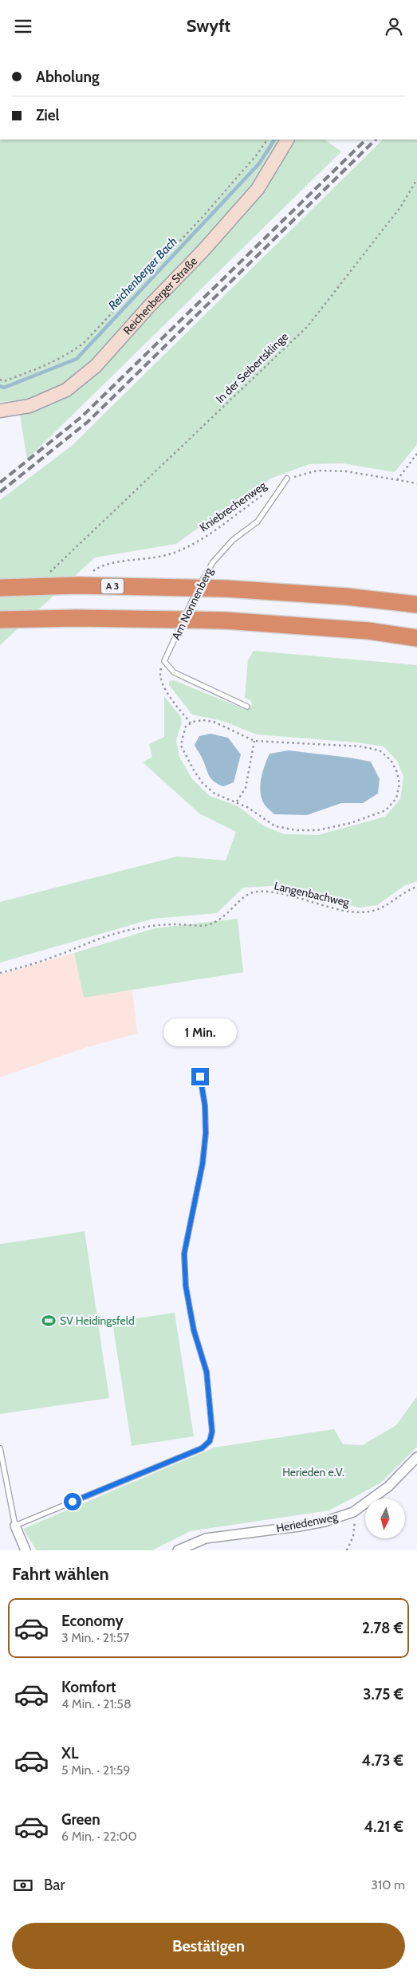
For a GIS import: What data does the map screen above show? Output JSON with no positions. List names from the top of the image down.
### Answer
{
  "streets": {
    "highway": ["A 3"],
    "main road": ["Reichenberger Straße"],
    "street": ["Heriedenweg"],
    "lane": ["Am Nonnenberg"],
    "path": ["In der Seibertsklinge", "Kniebrechenweg", "Langenbachweg"]
  },
  "water": ["Reichenberger Bach"],
  "parks": ["Herieden e.V."],
  "places": {
    "sports": ["SV Heidingsfeld"]
  },
  "north": "bottom",
  "page": {
    "header": "Swyft",
    "banner": ["Abholung", "Ziel"],
    "bubble": "1 Min.",
    "heading": "Fahrt wählen",
    "list": [
      {
        "name": "Economy",
        "note": "3 Min. · 21:57",
        "value": "2.78 €"
      },
      {
        "name": "Komfort",
        "note": "4 Min. · 21:58",
        "value": "3.75 €"
      },
      {
        "name": "XL",
        "note": "5 Min. · 21:59",
        "value": "4.73 €"
      },
      {
        "name": "Green",
        "note": "6 Min. · 22:00",
        "value": "4.21 €"
      }
    ],
    "pay": ["Bar", "310 m"],
    "buttons": "Bestätigen"
  }
}
